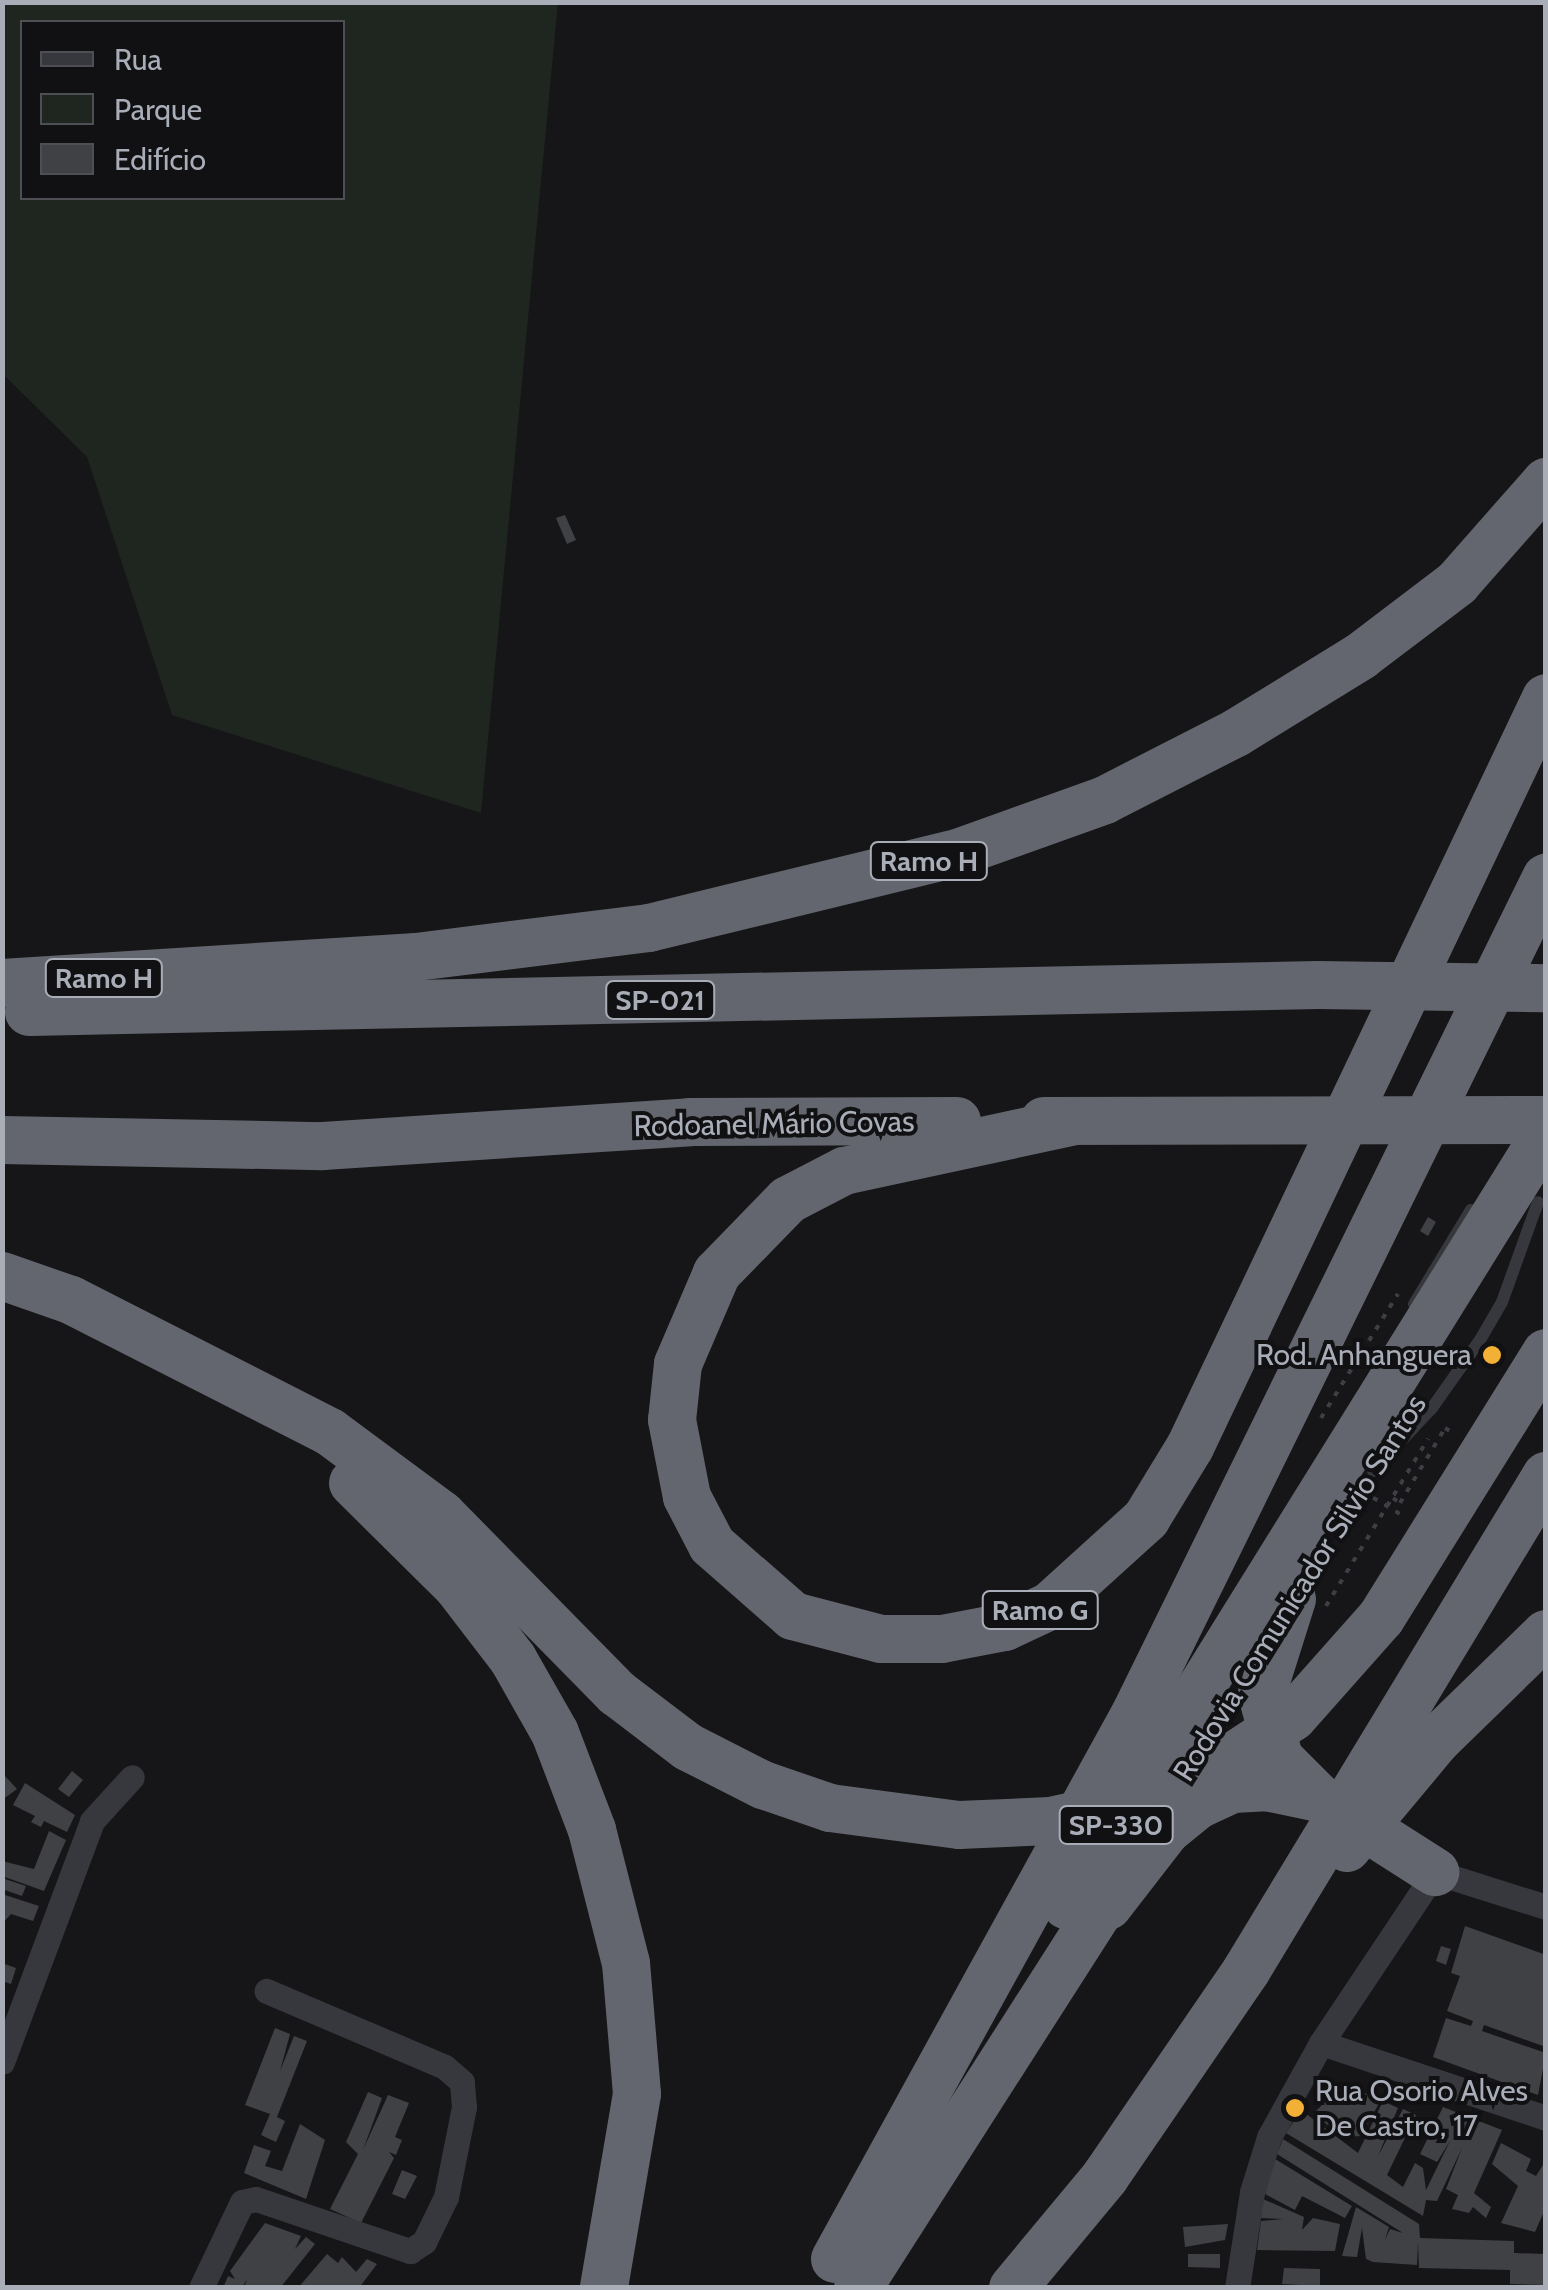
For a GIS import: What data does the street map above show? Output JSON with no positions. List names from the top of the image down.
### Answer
{
  "streets": {
    "highway": [
      "Ramo H",
      "SP-021",
      "Rodoanel Mário Covas",
      "Rodovia Comunicador Silvio Santos",
      "Ramo G",
      "SP-330"
    ]
  },
  "crossings": [
    ["Rodoanel Mário Covas", "Rodovia Comunicador Silvio Santos"],
    ["Rodoanel Mário Covas", "Ramo G"]
  ],
  "places": ["Rod. Anhanguera", "Rua Osorio Alves De Castro, 17"],
  "legend": ["Rua", "Parque", "Edifício"]
}
